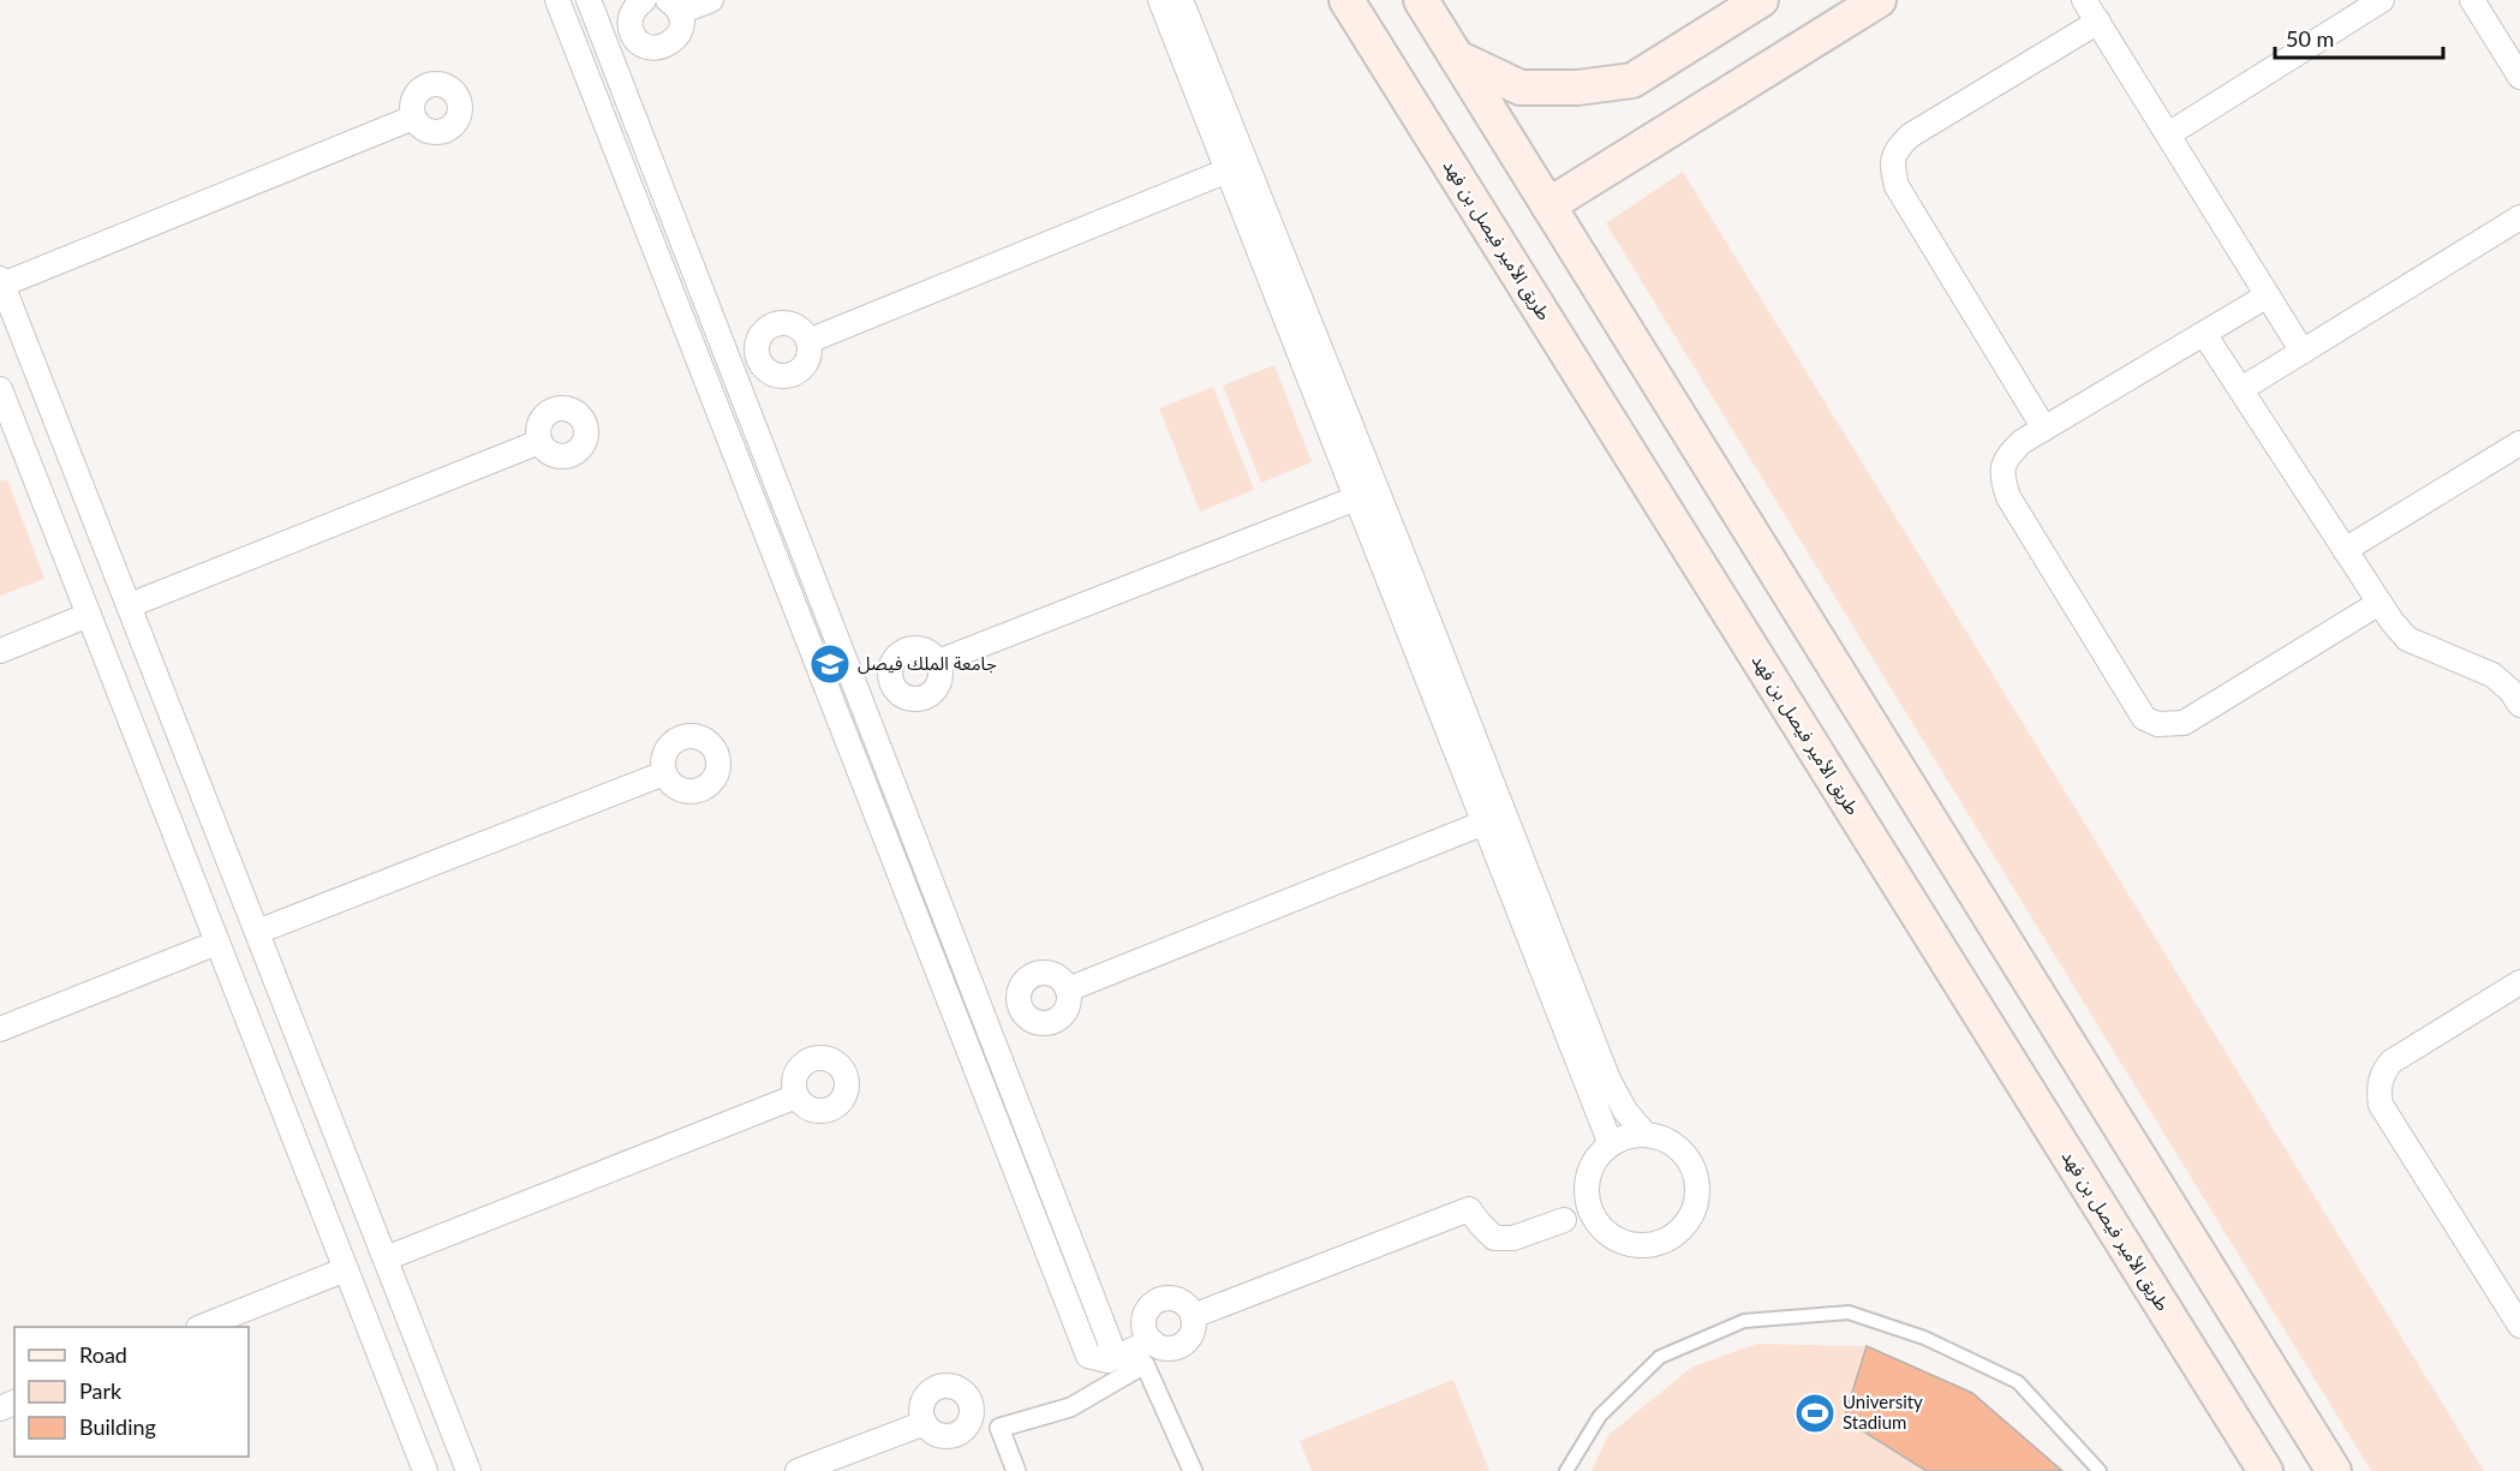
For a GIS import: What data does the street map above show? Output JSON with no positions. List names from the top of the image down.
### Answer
{
  "streets": {
    "main road": ["طريق الأمير فيصل بن فهد"]
  },
  "places": {
    "school or university": ["جامعة الملك فيصل"],
    "sports": ["University Stadium"]
  },
  "legend": ["Road", "Park", "Building"],
  "scale_bar": "50 m"
}
